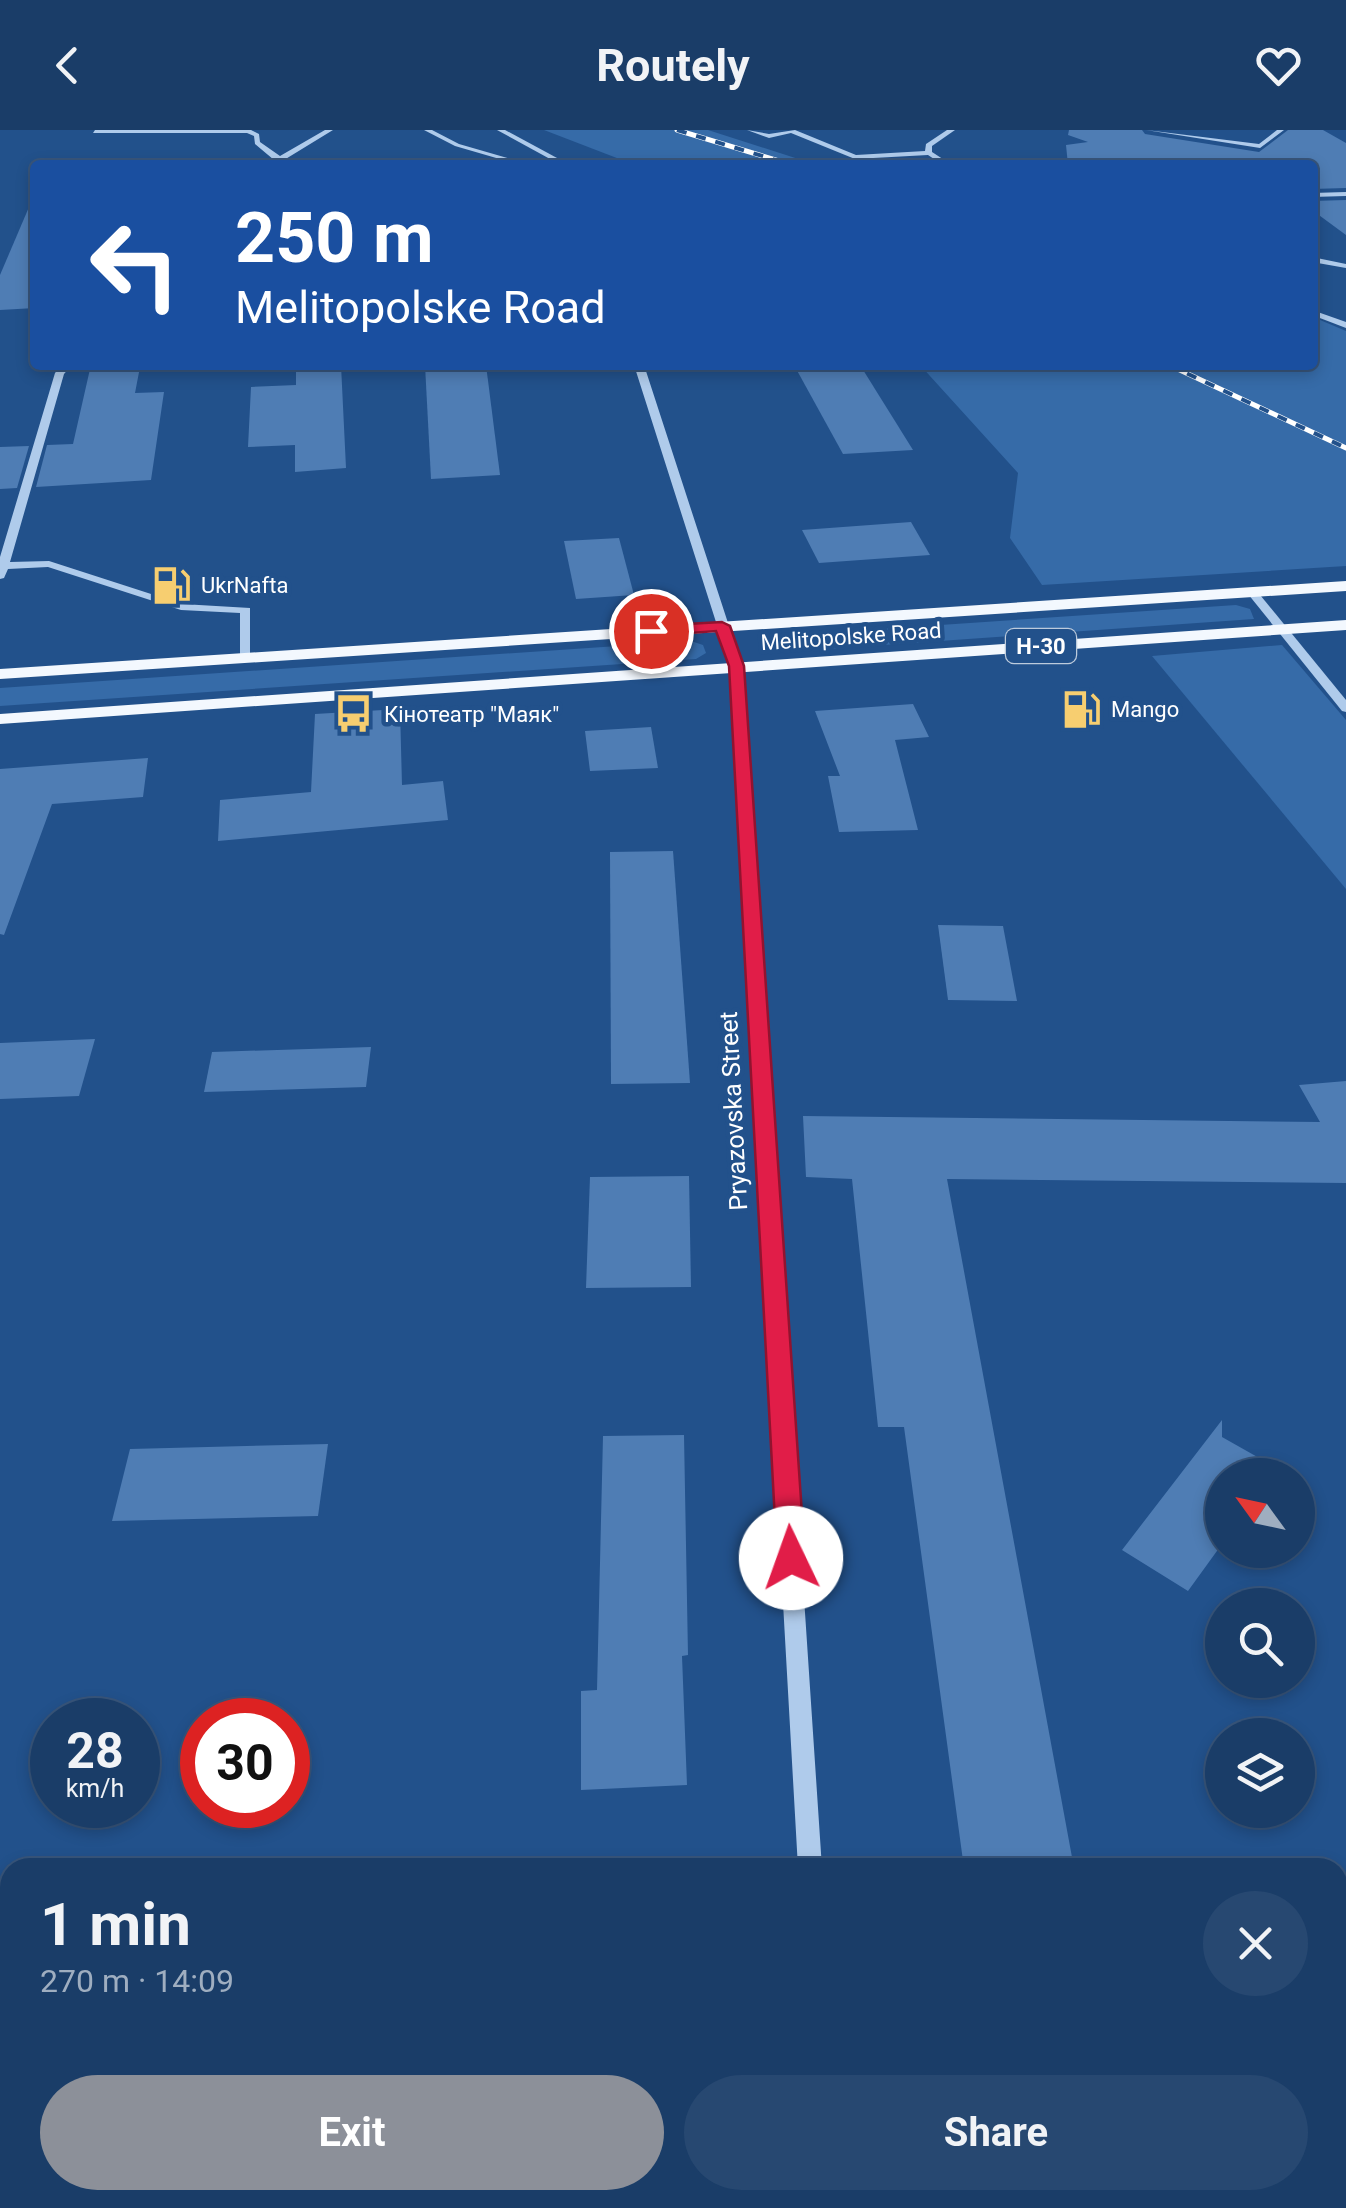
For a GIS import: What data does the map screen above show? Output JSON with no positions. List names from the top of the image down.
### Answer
{
  "streets": {
    "main road": ["Melitopolske Road", "Н-30"],
    "street": ["Pryazovska Street"]
  },
  "crossings": [
    ["Melitopolske Road", "Pryazovska Street"]
  ],
  "places": {
    "fuel station": ["UkrNafta", "Mango"],
    "bus stop": ["Кінотеатр \"Маяк\""]
  },
  "north": "top left",
  "page": {
    "header": "Routely",
    "turn": ["250 m", "Melitopolske Road"],
    "speed": "28 km/h",
    "limit": "30",
    "heading": ["1 min", "270 m · 14:09"],
    "buttons": ["Exit", "Share"]
  }
}
